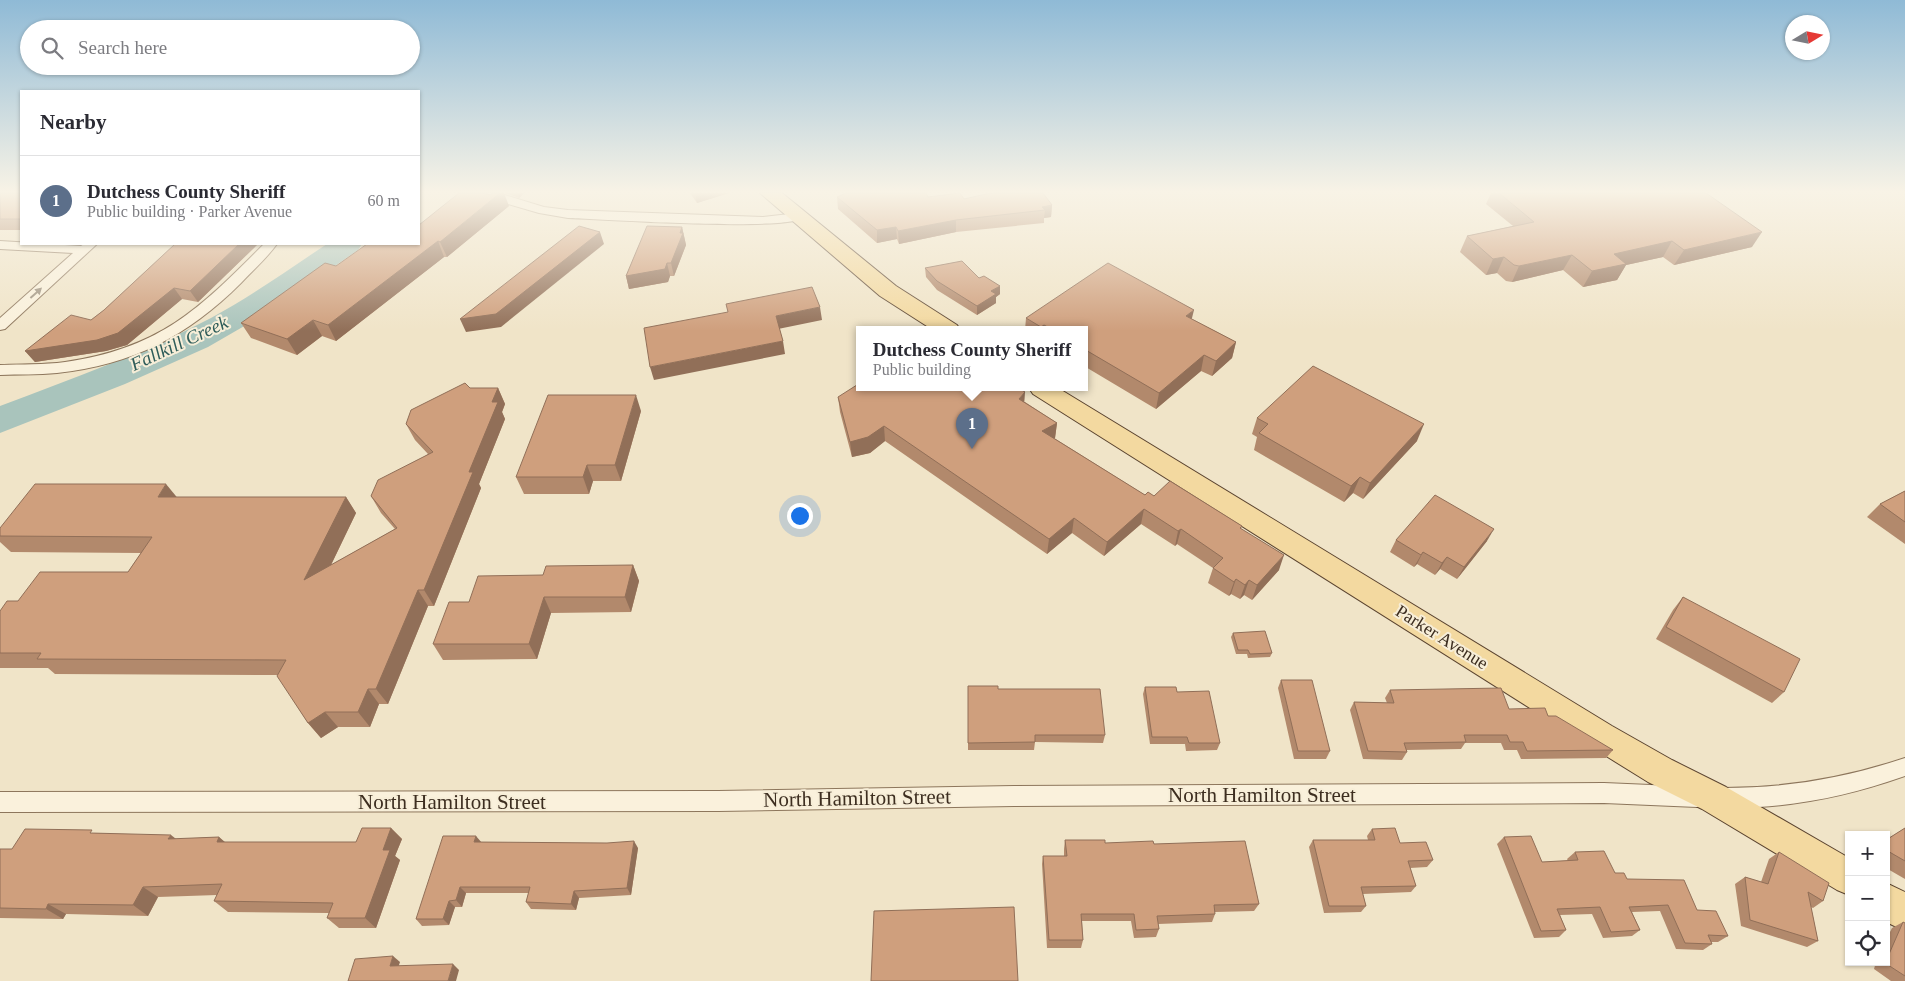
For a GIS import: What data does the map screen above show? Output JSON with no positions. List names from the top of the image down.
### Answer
{
  "streets": {
    "main road": ["Parker Avenue"],
    "street": ["North Hamilton Street"]
  },
  "crossings": [
    ["Parker Avenue", "North Hamilton Street"]
  ],
  "water": ["Fallkill Creek"],
  "north": "right",
  "page": {
    "search": "Search here",
    "heading": "Nearby",
    "list": [
      {
        "mark": "1",
        "name": "Dutchess County Sheriff",
        "note": "Public building · Parker Avenue",
        "value": "60 m"
      }
    ],
    "popup": ["Dutchess County Sheriff", "Public building"],
    "pins": "1",
    "map_buttons": ["+", "−"]
  }
}
